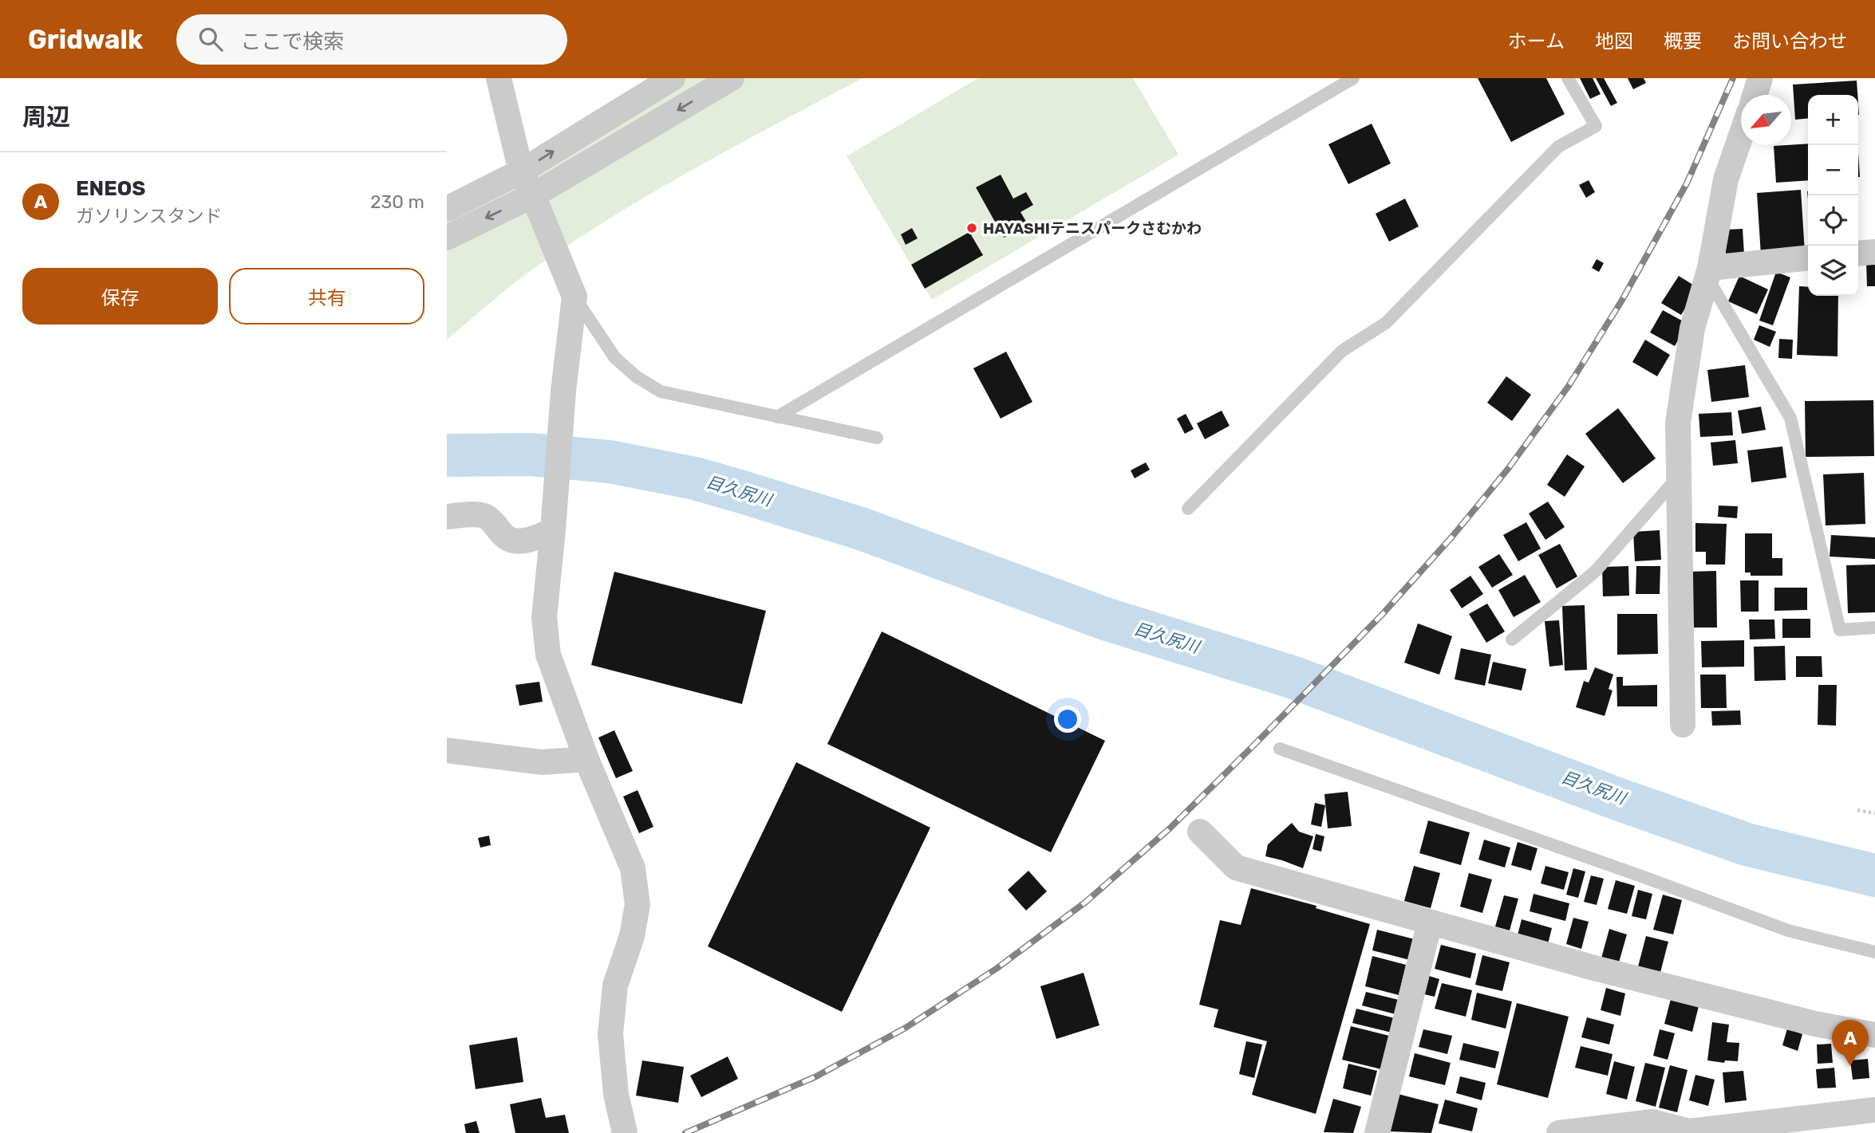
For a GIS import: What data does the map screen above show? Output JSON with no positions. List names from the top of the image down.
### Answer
{
  "water": ["目久尻川"],
  "places": ["HAYASHIテニスパークさむかわ"],
  "north": "bottom left",
  "page": {
    "header": "Gridwalk",
    "search": "ここで検索",
    "nav": [
      "ホーム",
      "地図",
      "概要",
      "お問い合わせ"
    ],
    "heading": "周辺",
    "map_buttons": ["+", "−"],
    "list": [
      {
        "mark": "A",
        "name": "ENEOS",
        "note": "ガソリンスタンド",
        "value": "230 m"
      }
    ],
    "buttons": ["保存", "共有"],
    "pins": "A"
  }
}
